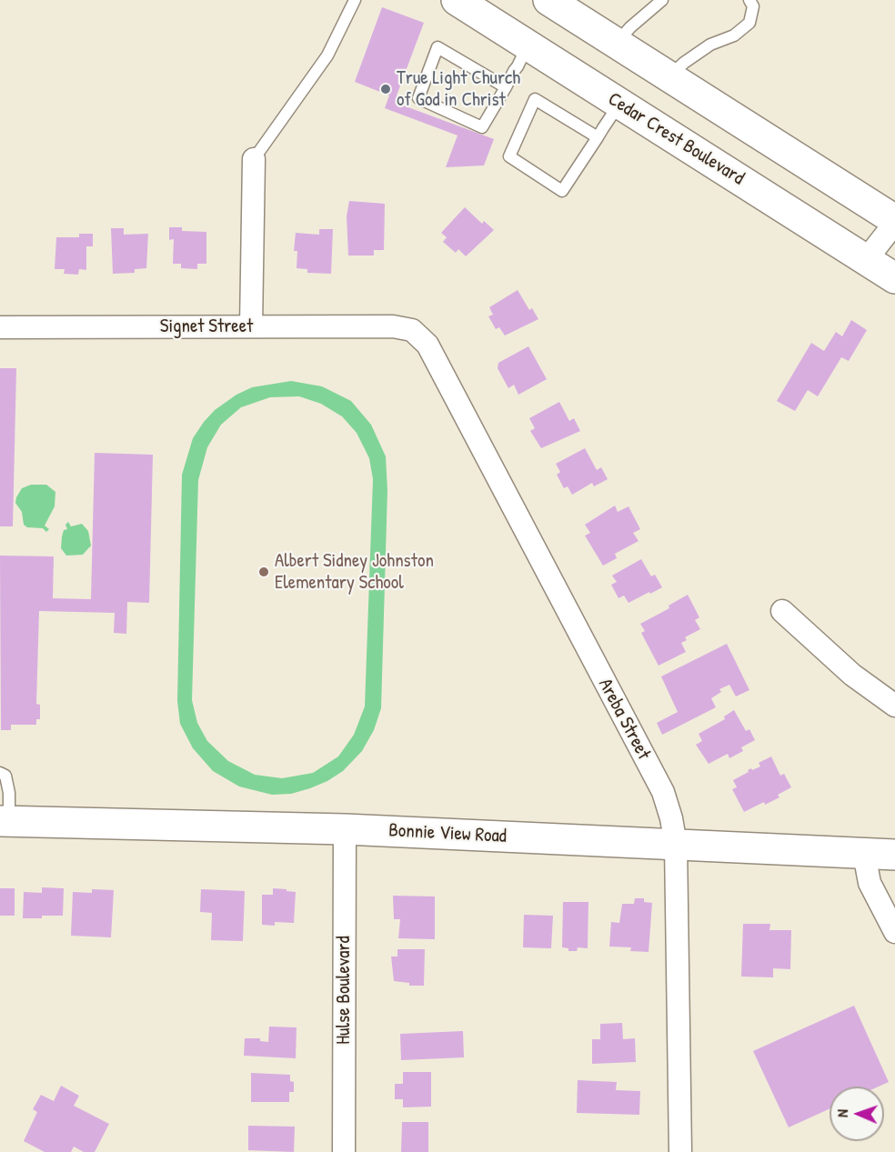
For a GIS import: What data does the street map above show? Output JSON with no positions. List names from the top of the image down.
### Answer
{
  "streets": {
    "street": [
      "Cedar Crest Boulevard",
      "Signet Street",
      "Areba Street",
      "Bonnie View Road",
      "Hulse Boulevard"
    ]
  },
  "crossings": [
    ["Signet Street", "Areba Street"],
    ["Areba Street", "Bonnie View Road"],
    ["Bonnie View Road", "Hulse Boulevard"]
  ],
  "places": ["True Light Church of God in Christ", "Albert Sidney Johnston Elementary School"],
  "north": "left"
}
